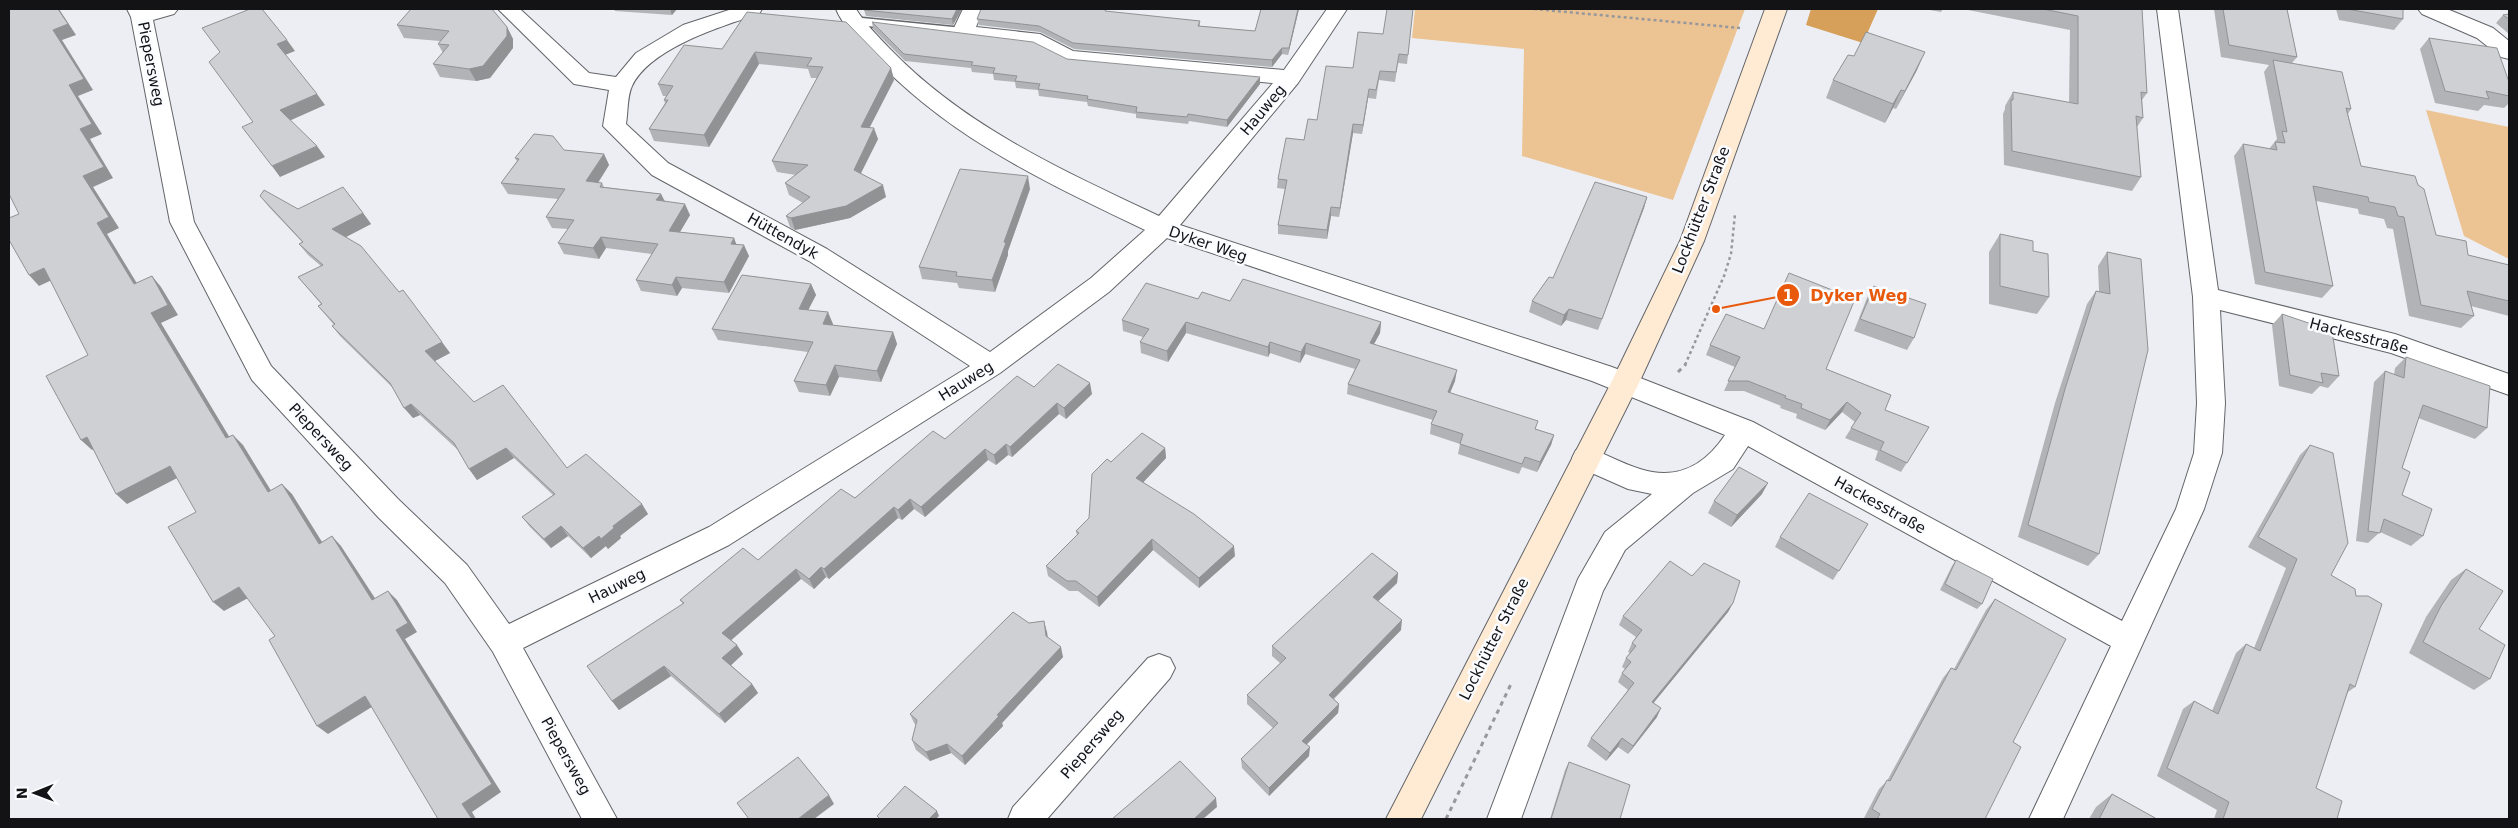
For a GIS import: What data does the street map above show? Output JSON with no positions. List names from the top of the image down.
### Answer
{
  "streets": {
    "street": [
      "Piepersweg",
      "Hauweg",
      "Lockhütter Straße",
      "Hüttendyk",
      "Dyker Weg",
      "Hackesstraße"
    ]
  },
  "crossings": [
    ["Piepersweg", "Hauweg"],
    ["Hauweg", "Hüttendyk"],
    ["Hauweg", "Dyker Weg"],
    ["Lockhütter Straße", "Dyker Weg"],
    ["Lockhütter Straße", "Hackesstraße"],
    ["Dyker Weg", "Hackesstraße"]
  ],
  "places": ["Dyker Weg"],
  "north": "left"
}
